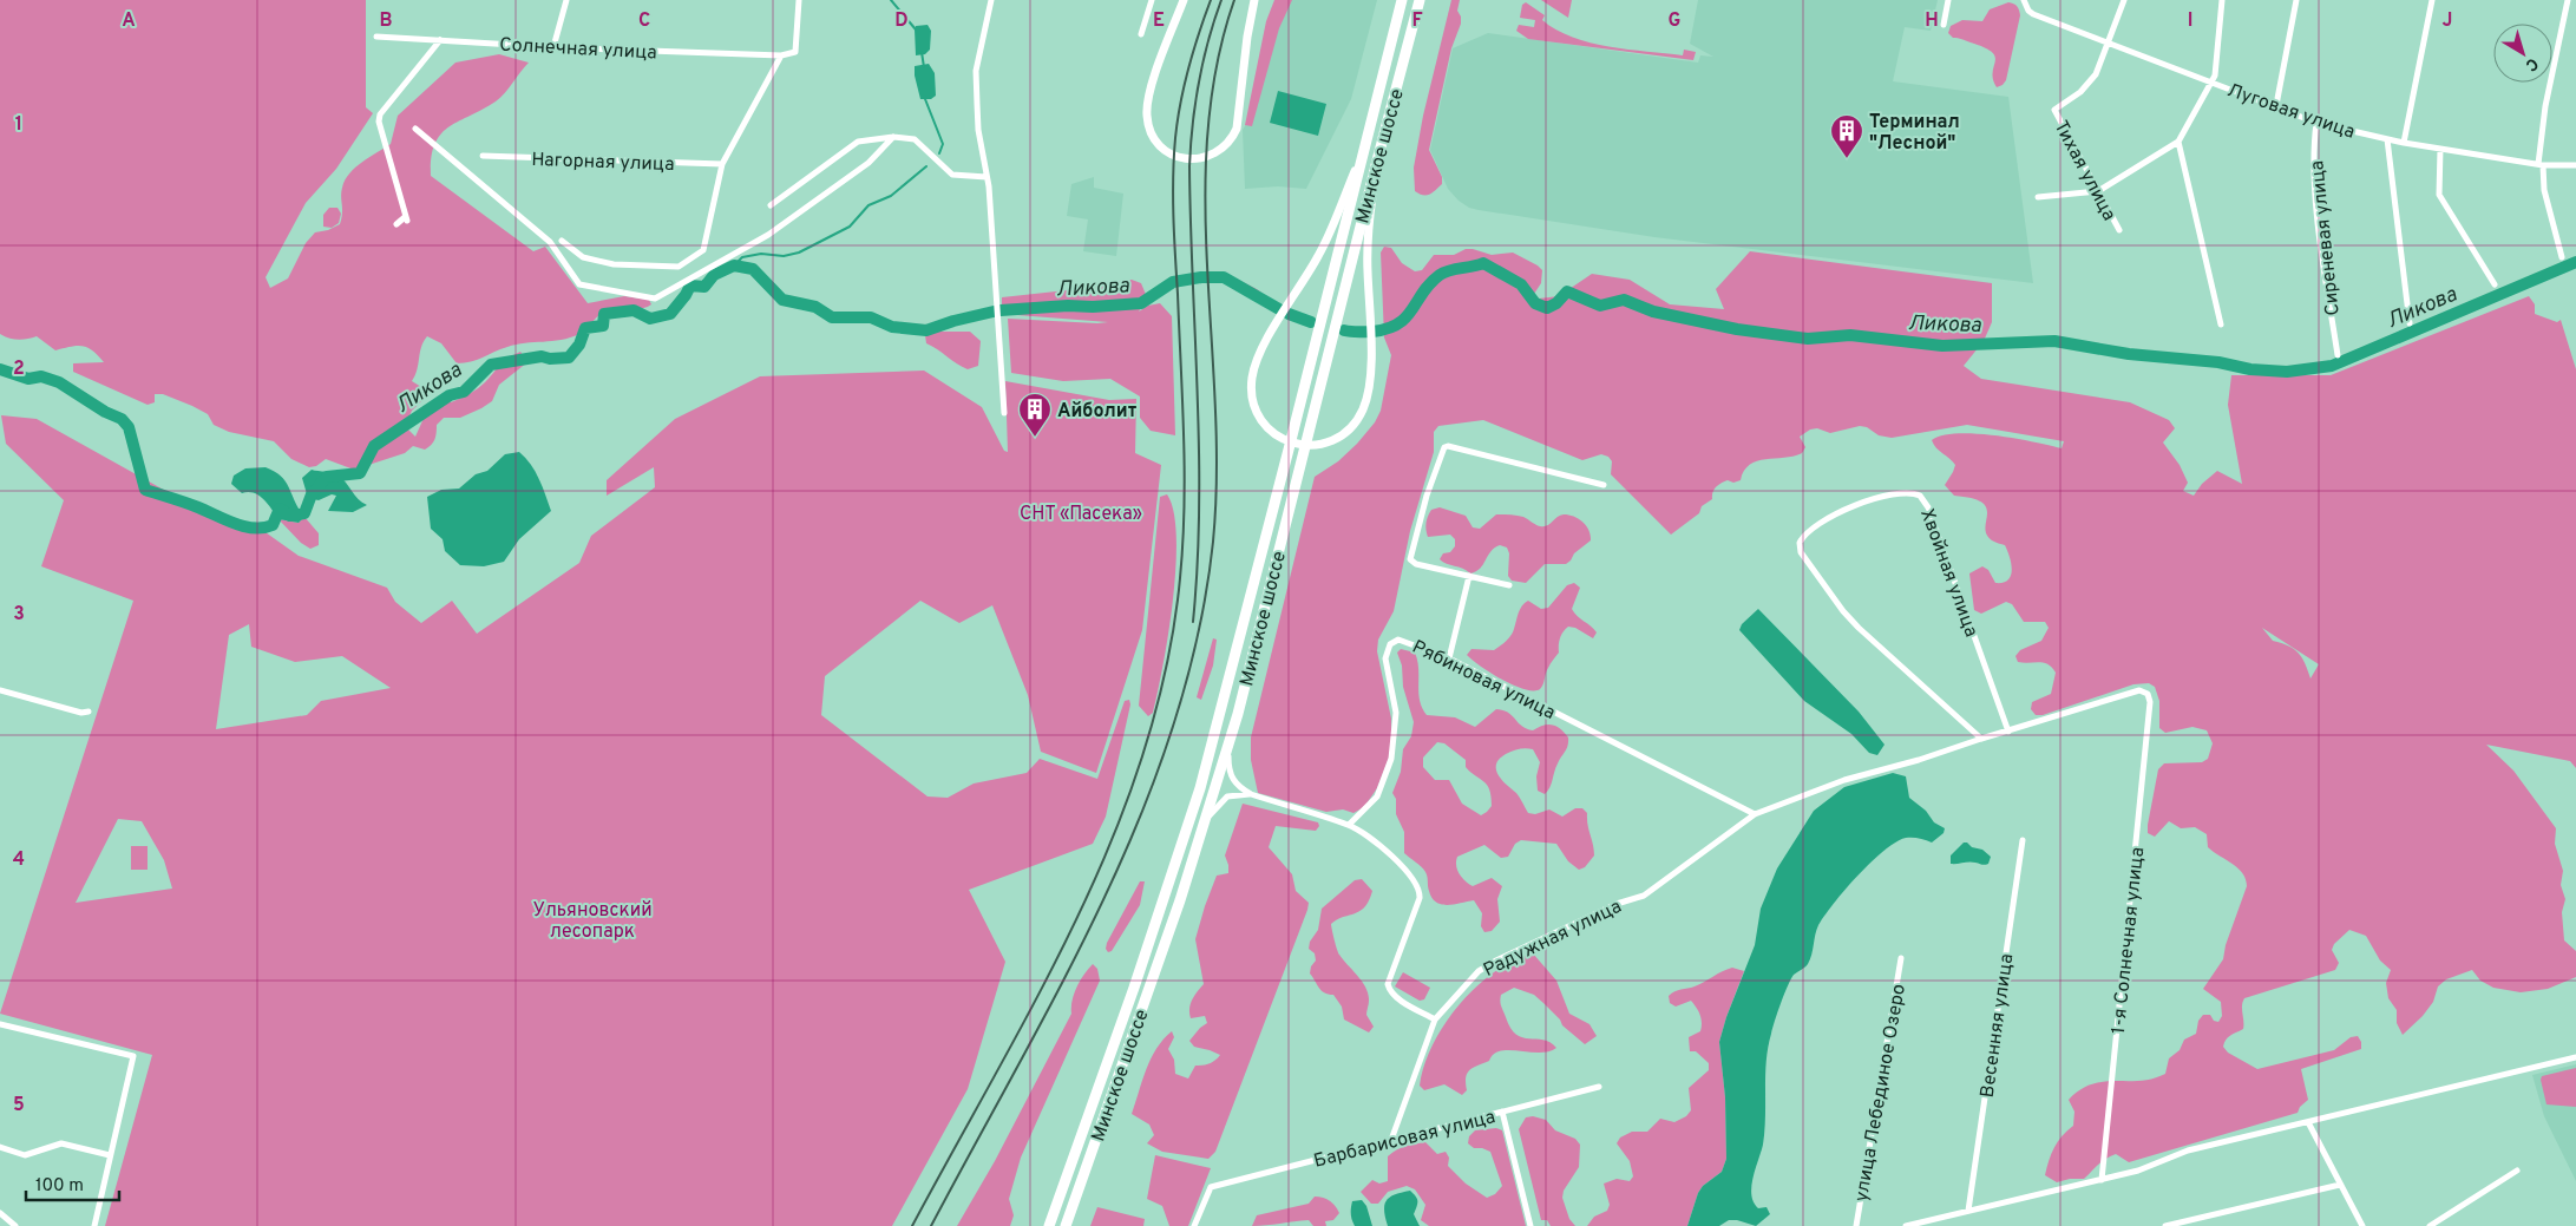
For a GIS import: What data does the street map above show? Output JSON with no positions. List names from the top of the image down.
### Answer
{
  "streets": {
    "highway": ["Минское шоссе"],
    "street": [
      "Солнечная улица",
      "Луговая улица",
      "Нагорная улица",
      "Тихая улица",
      "Сиреневая улица",
      "Хвойная улица",
      "Рябиновая улица",
      "Радужная улица",
      "1-я Солнечная улица",
      "Весенняя улица",
      "улица Лебединое Озеро",
      "Барбарисовая улица"
    ]
  },
  "crossings": [
    ["Луговая улица", "Тихая улица"],
    ["Луговая улица", "Сиреневая улица"],
    ["Хвойная улица", "Радужная улица"],
    ["Рябиновая улица", "Радужная улица"],
    ["Радужная улица", "1-я Солнечная улица"],
    ["Радужная улица", "Барбарисовая улица"]
  ],
  "water": ["Ликова"],
  "parks": ["СНТ «Пасека»", "Ульяновский лесопарк"],
  "places": {
    "building": ["Терминал \"Лесной\"", "Айболит"]
  },
  "scale_bar": "100 m",
  "north": "bottom right",
  "grid": {
    "columns": [
      "A",
      "B",
      "C",
      "D",
      "E",
      "F",
      "G",
      "H",
      "I",
      "J"
    ],
    "rows": [
      "1",
      "2",
      "3",
      "4",
      "5"
    ]
  }
}
